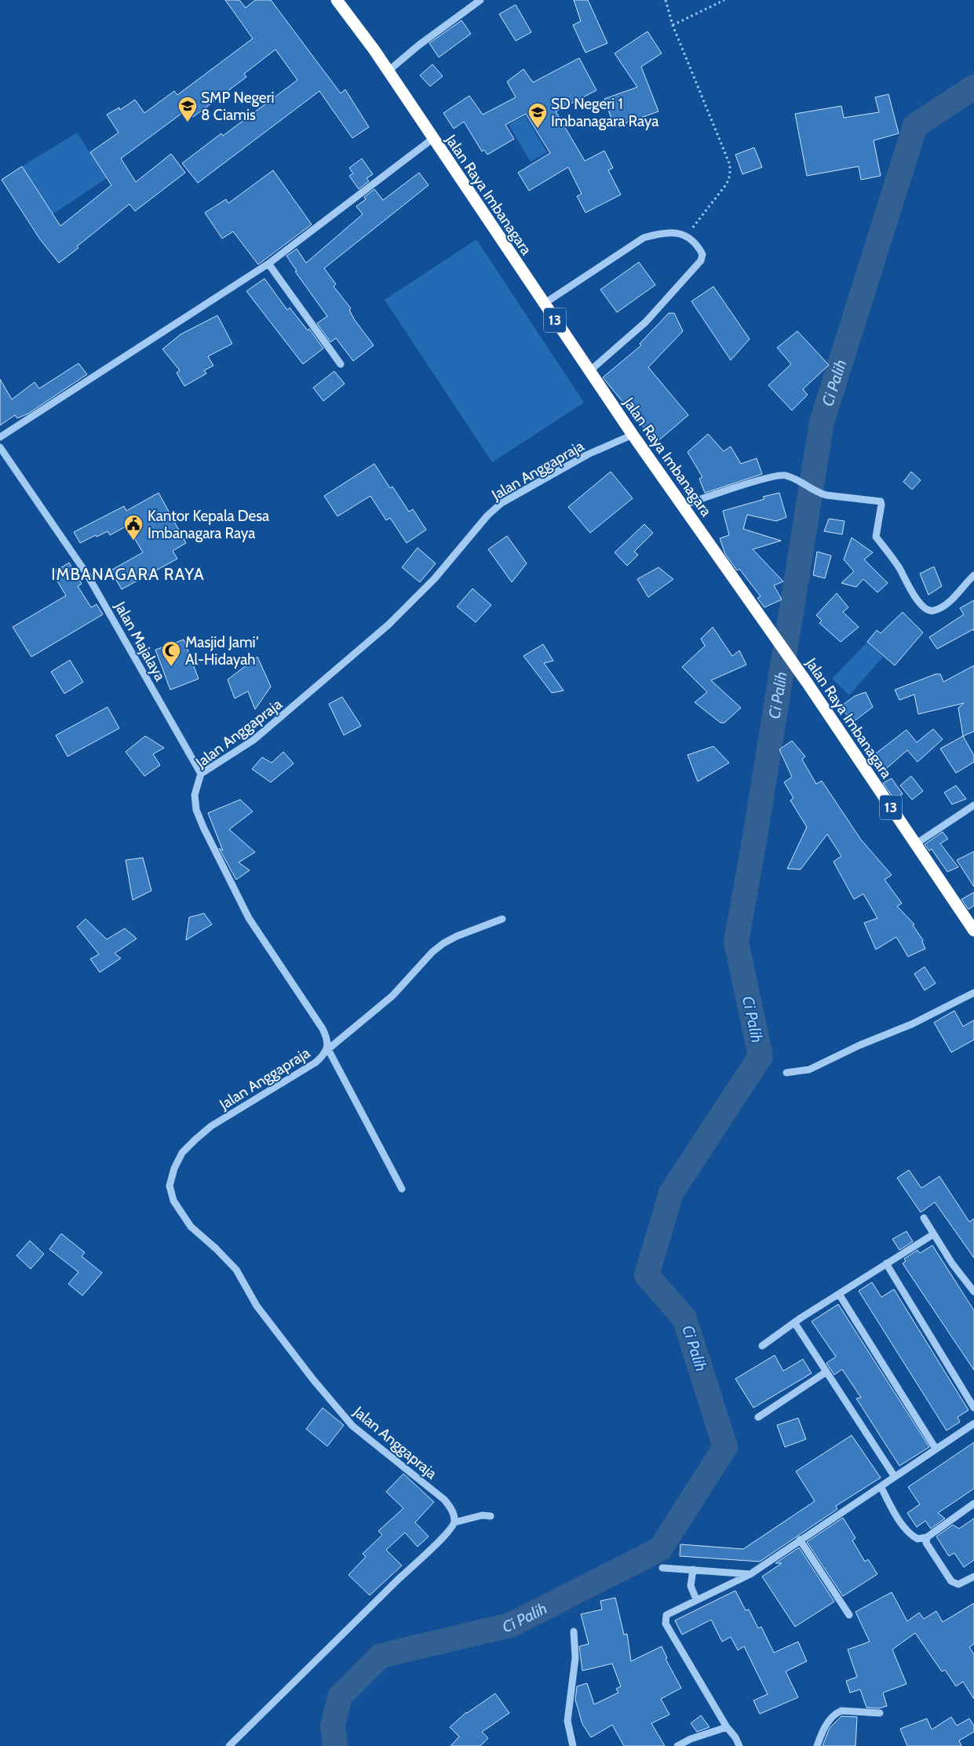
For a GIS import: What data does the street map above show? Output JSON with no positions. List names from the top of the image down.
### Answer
{
  "streets": {
    "highway": ["Jalan Raya Imbanagara", "13"],
    "street": ["Jalan Anggapraja", "Jalan Majalaya"]
  },
  "crossings": [
    ["Jalan Raya Imbanagara", "Jalan Anggapraja"],
    ["Jalan Anggapraja", "Jalan Majalaya"]
  ],
  "districts": ["IMBANAGARA RAYA"],
  "water": ["Ci Palih"],
  "places": {
    "school or university": ["SMP Negeri 8 Ciamis", "SD Negeri 1 Imbanagara Raya"],
    "public building": ["Kantor Kepala Desa Imbanagara Raya"],
    "mosque": ["Masjid Jami' Al-Hidayah"]
  }
}
